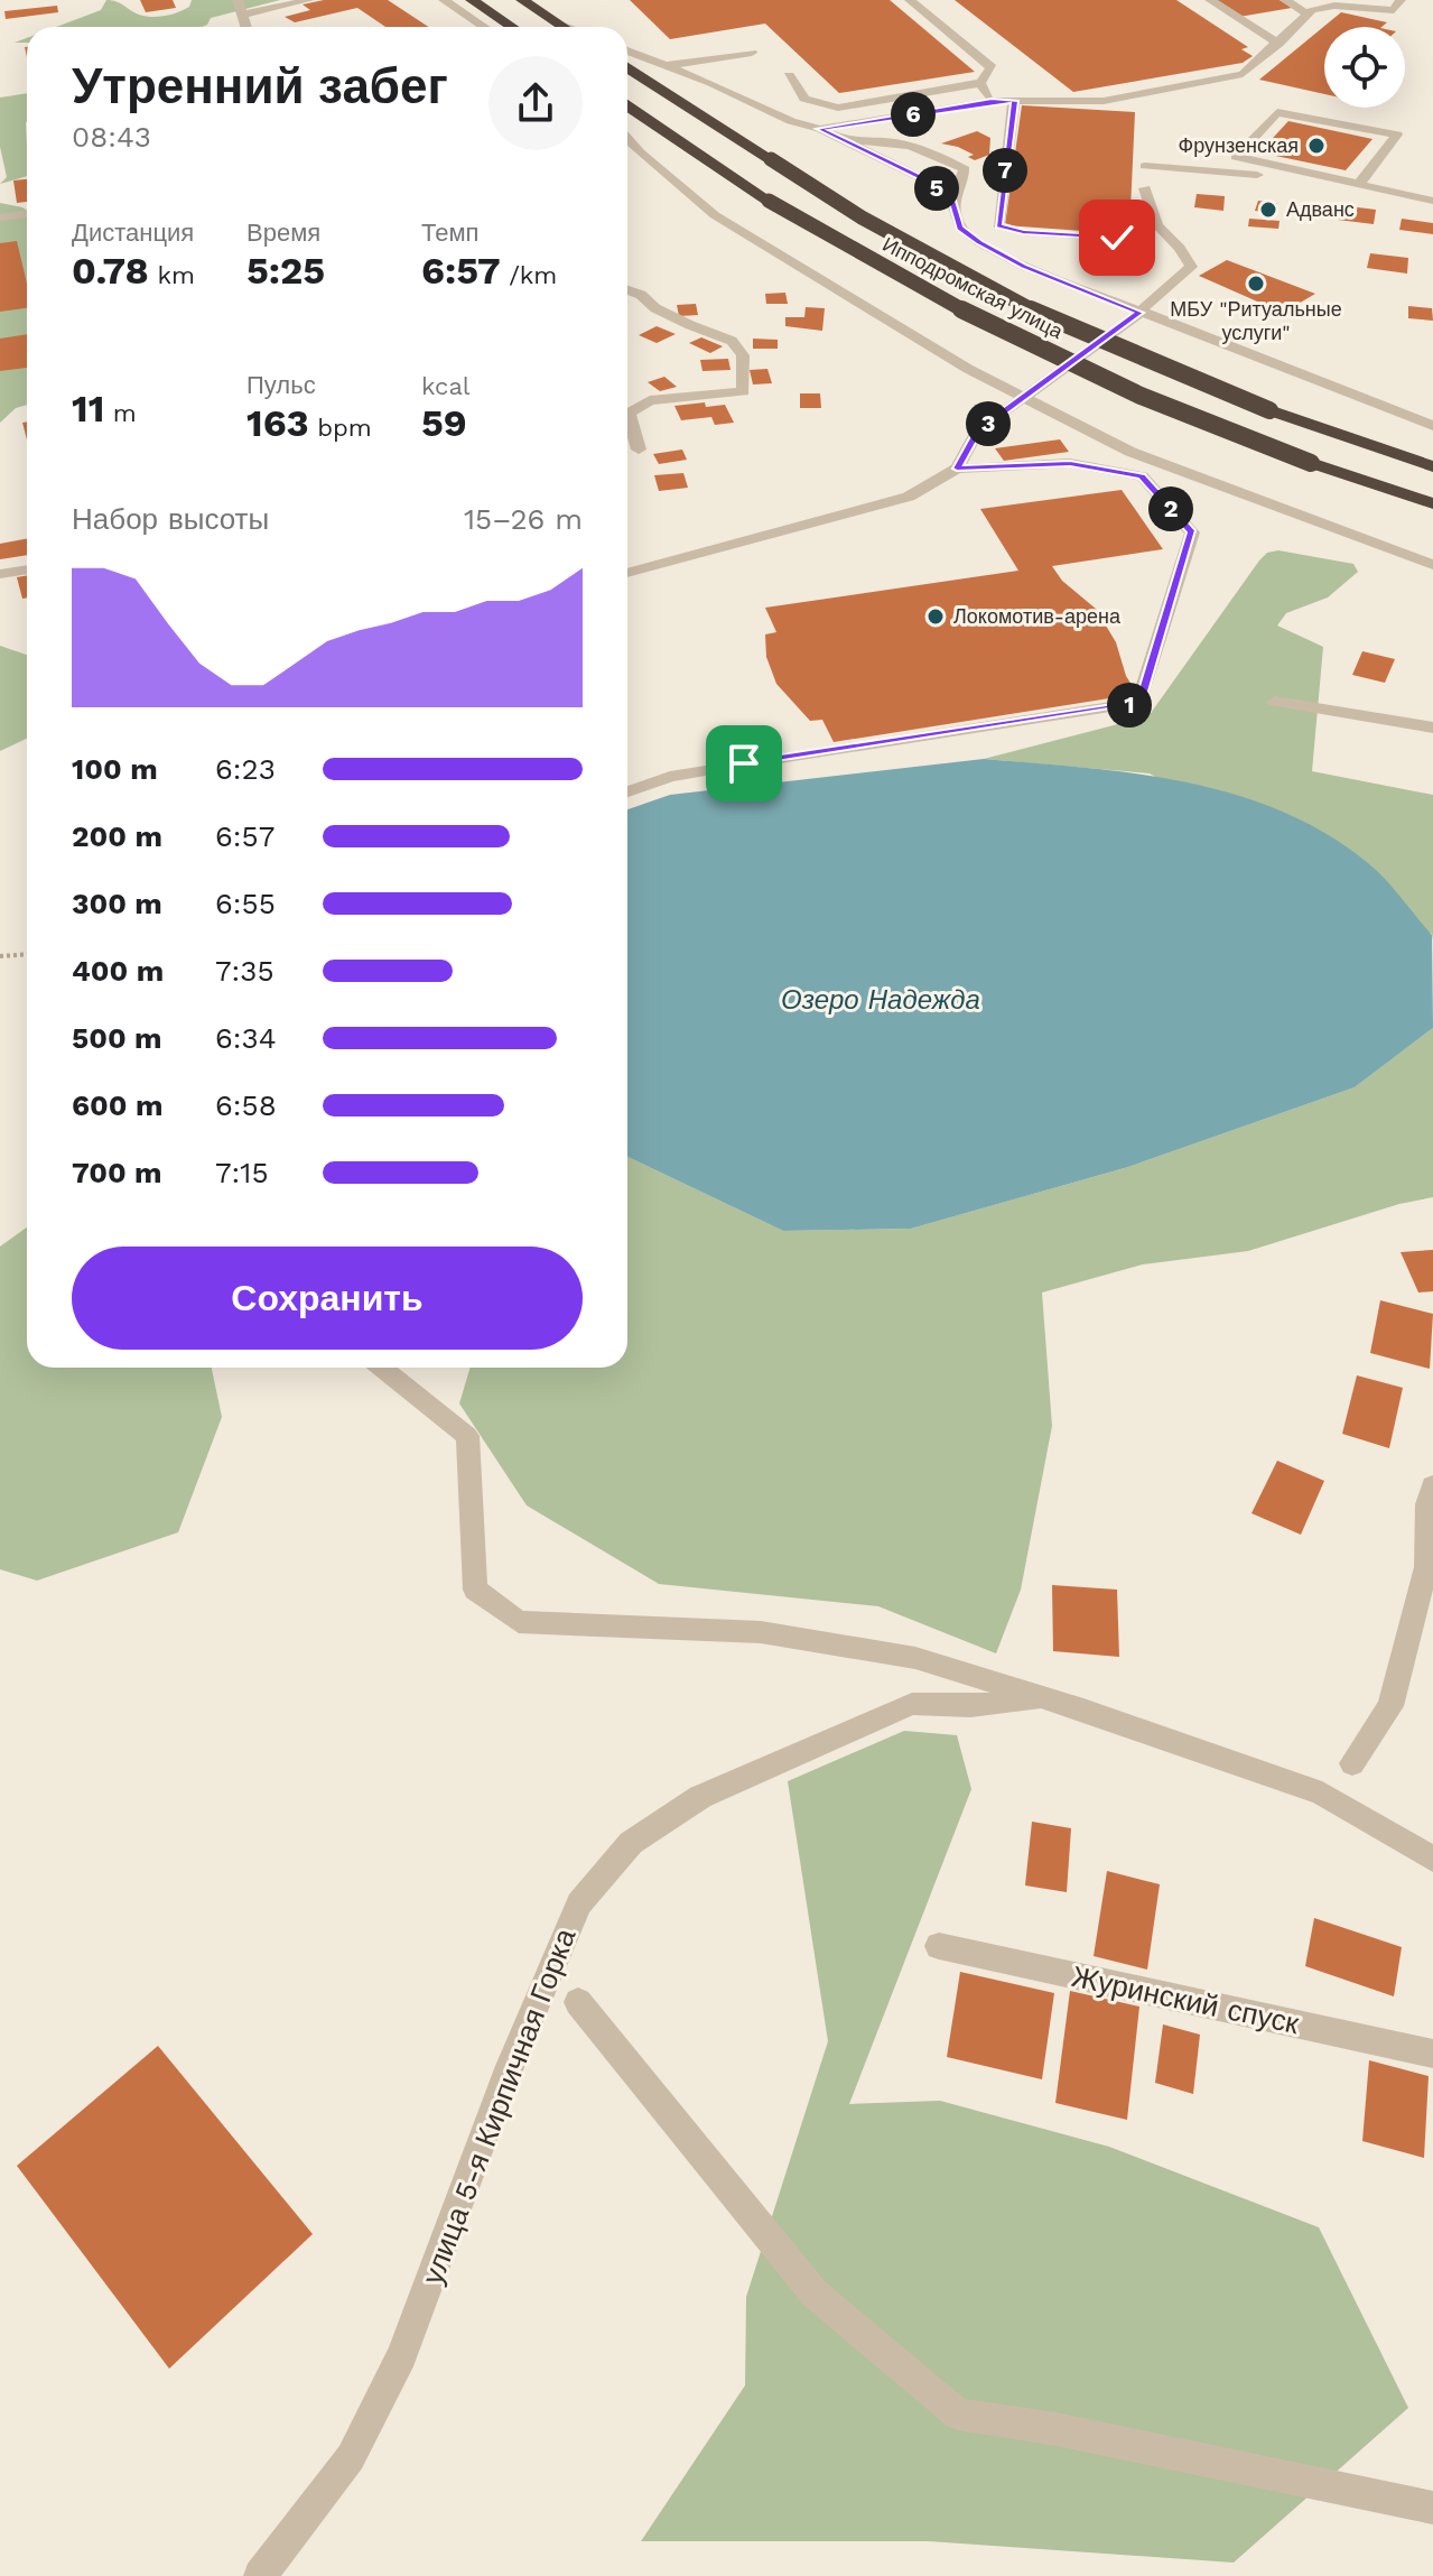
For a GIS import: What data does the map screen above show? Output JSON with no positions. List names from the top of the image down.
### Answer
{
  "streets": {
    "highway": ["Ипподромская улица"],
    "street": ["Журинский спуск", "улица 5-я Кирпичная Горка"]
  },
  "water": ["Озеро Надежда"],
  "places": [
    "Фрунзенская",
    "Адванс",
    "МБУ \"Ритуальные услуги\"",
    "Локомотив-арена"
  ],
  "page": {
    "heading": ["Утренний забег", "08:43"],
    "pins": [
      "6",
      "7",
      "5",
      "3",
      "2",
      "1"
    ],
    "stats": [
      ["Дистанция", "0.78 km"],
      ["Время", "5:25"],
      ["Темп", "6:57 /km"],
      ["11 m"],
      ["Пульс", "163 bpm"],
      ["kcal", "59"]
    ],
    "chart": ["Набор высоты", "15–26 m"],
    "list": [
      {
        "name": "100 m",
        "note": "6:23"
      },
      {
        "name": "200 m",
        "note": "6:57"
      },
      {
        "name": "300 m",
        "note": "6:55"
      },
      {
        "name": "400 m",
        "note": "7:35"
      },
      {
        "name": "500 m",
        "note": "6:34"
      },
      {
        "name": "600 m",
        "note": "6:58"
      },
      {
        "name": "700 m",
        "note": "7:15"
      }
    ],
    "buttons": "Сохранить"
  }
}
